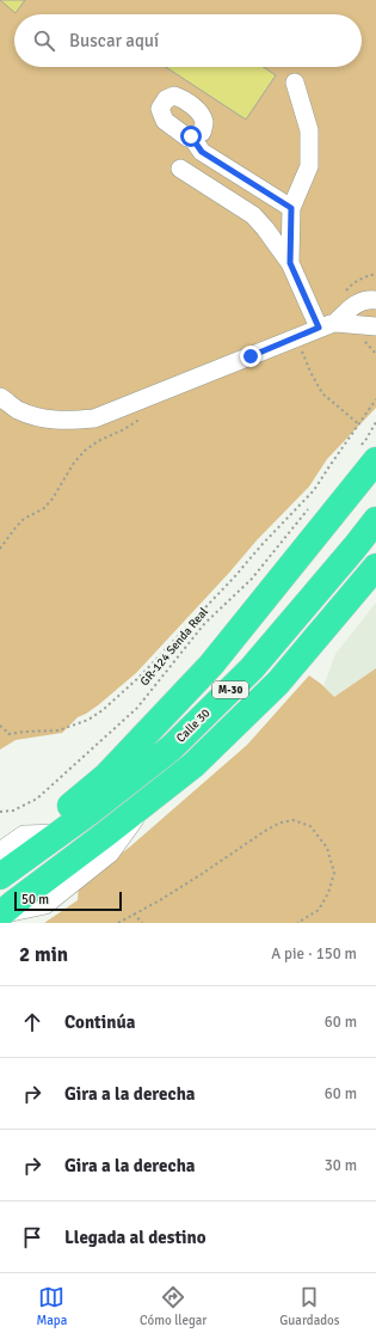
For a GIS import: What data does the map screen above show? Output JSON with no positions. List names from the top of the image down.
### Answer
{
  "streets": {
    "highway": ["M-30", "Calle 30"],
    "path": ["GR-124 Senda Real"]
  },
  "scale_bar": "50 m",
  "page": {
    "search": "Buscar aquí",
    "scale": "50 m",
    "heading": ["2 min", "A pie · 150 m"],
    "list": [
      ["Continúa", "60 m"],
      ["Gira a la derecha", "60 m"],
      ["Gira a la derecha", "30 m"],
      "Llegada al destino"
    ],
    "nav": ["Mapa", "Cómo llegar", "Guardados"]
  }
}
